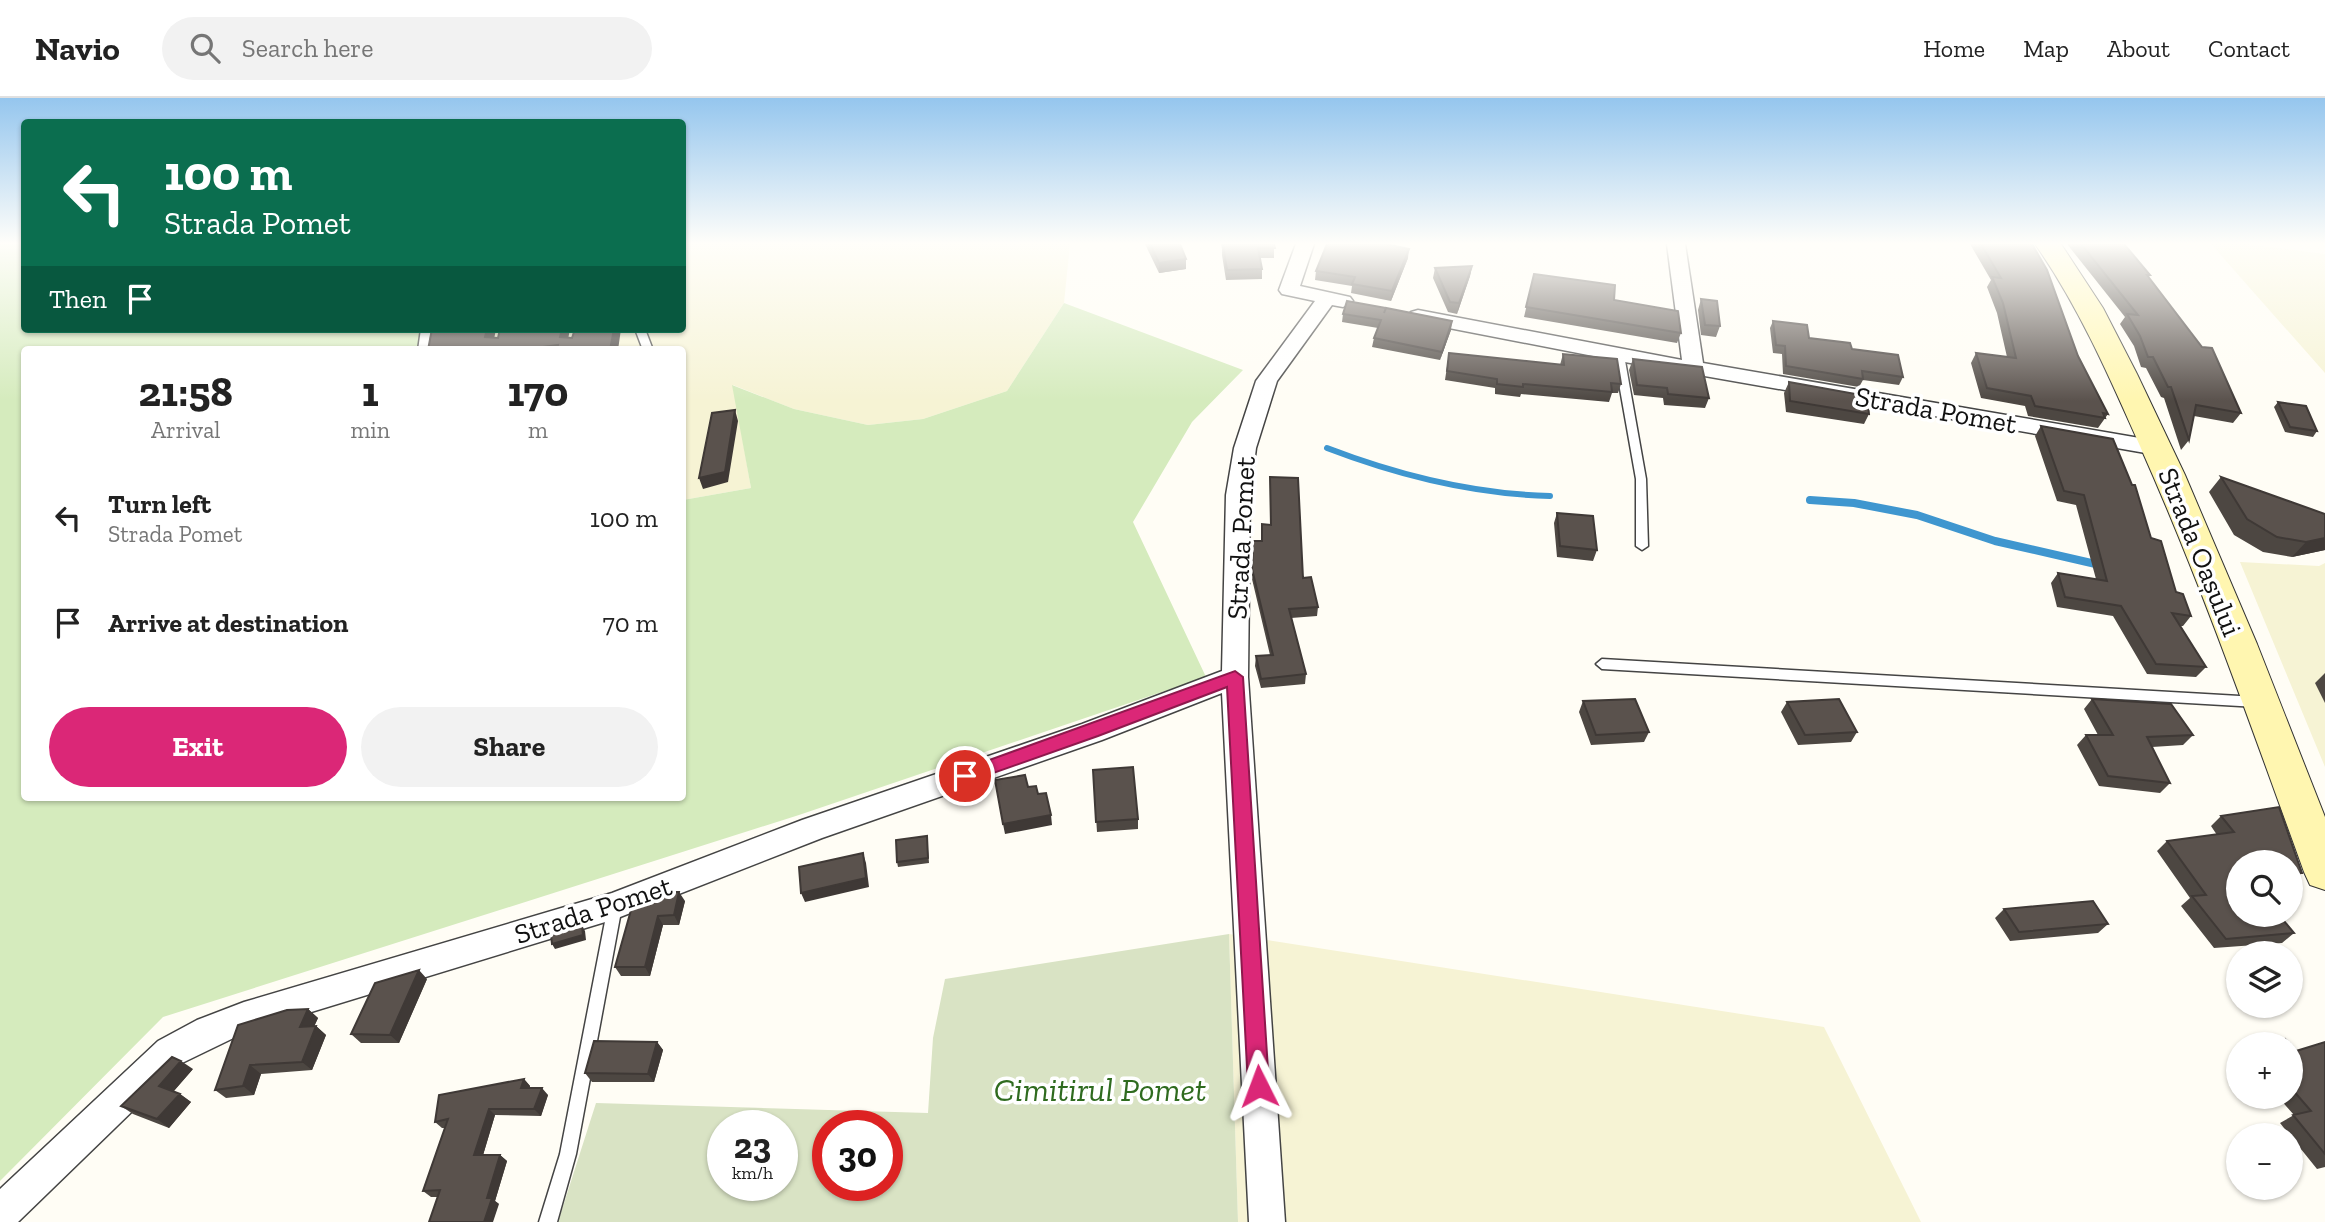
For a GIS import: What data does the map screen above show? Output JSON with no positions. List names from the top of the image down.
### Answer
{
  "streets": {
    "main road": ["Strada Oașului"],
    "street": ["Strada Pomet"]
  },
  "crossings": [
    ["Strada Pomet", "Strada Oașului"]
  ],
  "parks": ["Cimitirul Pomet"],
  "page": {
    "header": "Navio",
    "search": "Search here",
    "nav": [
      "Home",
      "Map",
      "About",
      "Contact"
    ],
    "turn": ["100 m", "Strada Pomet"],
    "then": "Then",
    "eta": [
      "21:58",
      "Arrival",
      "1",
      "min",
      "170",
      "m"
    ],
    "list": [
      {
        "name": "Turn left",
        "note": "Strada Pomet",
        "value": "100 m"
      },
      {
        "name": "Arrive at destination",
        "value": "70 m"
      }
    ],
    "buttons": ["Exit", "Share"],
    "map_buttons": ["+", "−"],
    "speed": "23 km/h",
    "limit": "30"
  }
}
